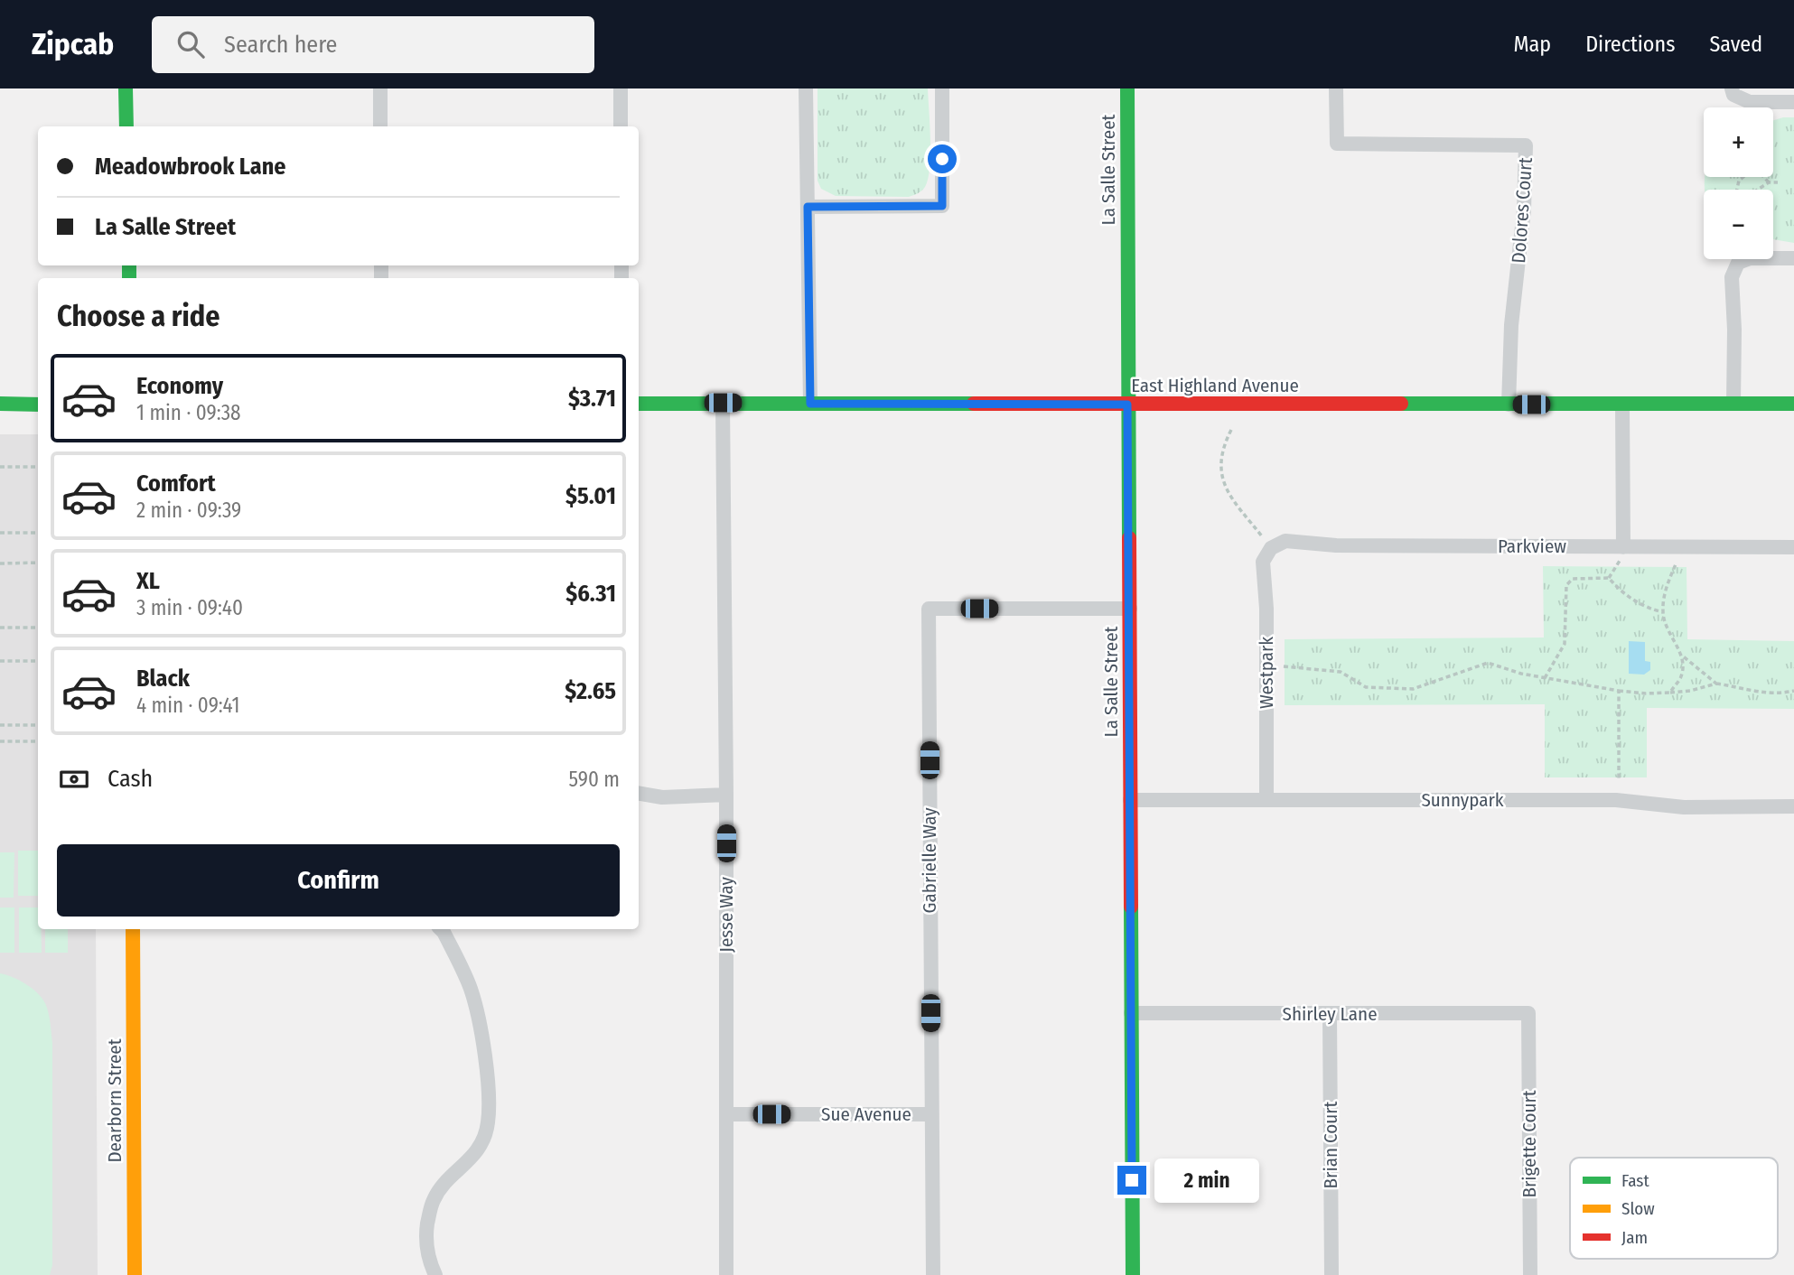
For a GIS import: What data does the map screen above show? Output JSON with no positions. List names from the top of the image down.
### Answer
{
  "streets": {
    "street": [
      "La Salle Street",
      "Dolores Court",
      "East Highland Avenue",
      "Parkview",
      "Westpark",
      "Sunnypark",
      "Gabrielle Way",
      "Jesse Way",
      "Shirley Lane",
      "Dearborn Street",
      "Sue Avenue",
      "Brigette Court",
      "Brian Court"
    ]
  },
  "crossings": [
    ["La Salle Street", "East Highland Avenue"],
    ["La Salle Street", "Sunnypark"],
    ["La Salle Street", "Gabrielle Way"],
    ["La Salle Street", "Shirley Lane"],
    ["Dolores Court", "East Highland Avenue"],
    ["East Highland Avenue", "Jesse Way"],
    ["Parkview", "Westpark"],
    ["Westpark", "Sunnypark"],
    ["Gabrielle Way", "Sue Avenue"],
    ["Jesse Way", "Sue Avenue"],
    ["Shirley Lane", "Brigette Court"],
    ["Shirley Lane", "Brian Court"]
  ],
  "legend": ["Fast", "Slow", "Jam"],
  "page": {
    "header": "Zipcab",
    "search": "Search here",
    "nav": ["Map", "Directions", "Saved"],
    "map_buttons": ["+", "−"],
    "banner": ["Meadowbrook Lane", "La Salle Street"],
    "heading": "Choose a ride",
    "list": [
      {
        "name": "Economy",
        "note": "1 min · 09:38",
        "value": "$3.71"
      },
      {
        "name": "Comfort",
        "note": "2 min · 09:39",
        "value": "$5.01"
      },
      {
        "name": "XL",
        "note": "3 min · 09:40",
        "value": "$6.31"
      },
      {
        "name": "Black",
        "note": "4 min · 09:41",
        "value": "$2.65"
      }
    ],
    "pay": ["Cash", "590 m"],
    "buttons": "Confirm",
    "bubble": "2 min"
  }
}
